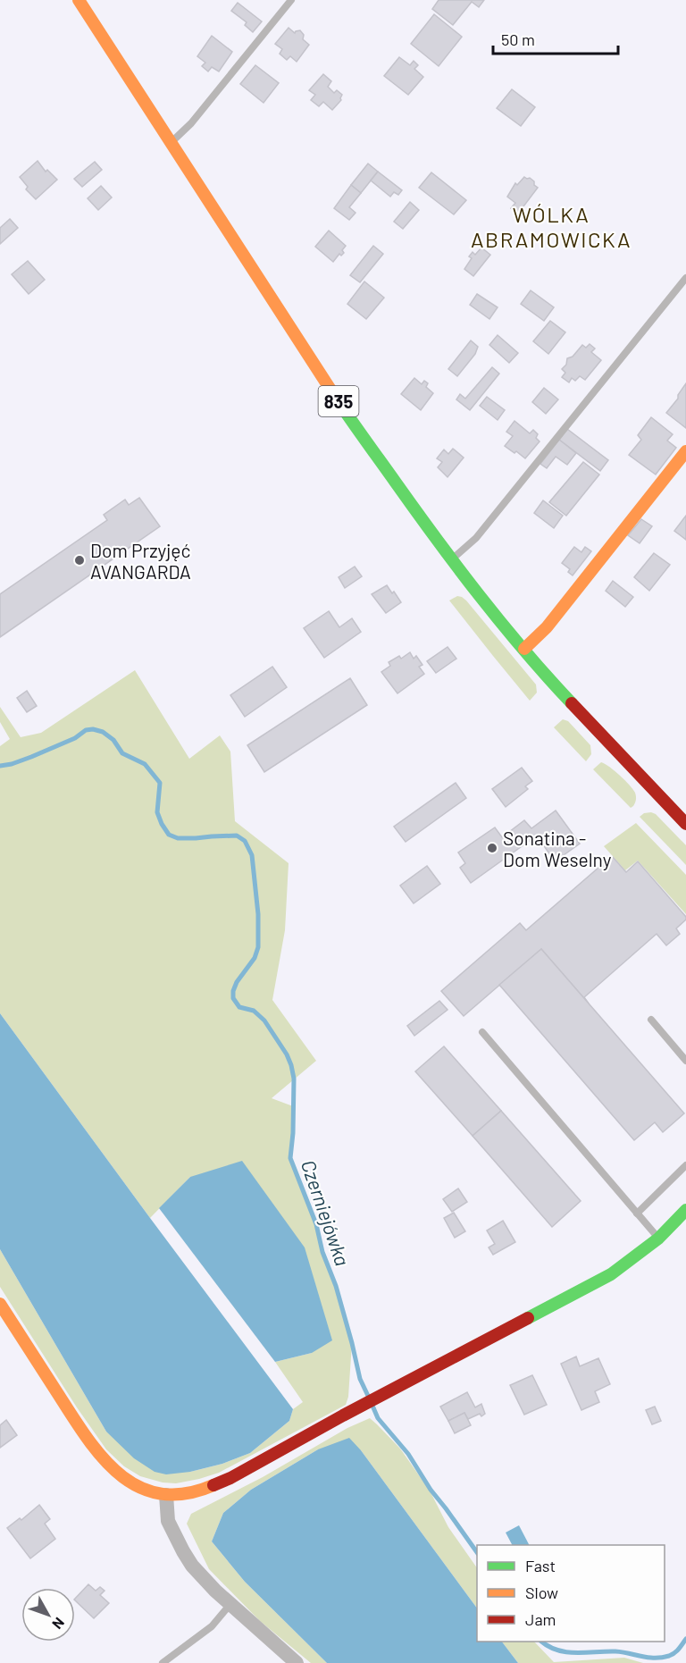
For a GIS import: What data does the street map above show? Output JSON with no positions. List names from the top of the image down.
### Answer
{
  "streets": {
    "street": ["835"]
  },
  "districts": ["WÓLKA ABRAMOWICKA"],
  "water": ["Czerniejówka"],
  "places": ["Dom Przyjęć AVANGARDA", "Sonatina - Dom Weselny"],
  "legend": ["Fast", "Slow", "Jam"],
  "scale_bar": "50 m",
  "north": "bottom right"
}
